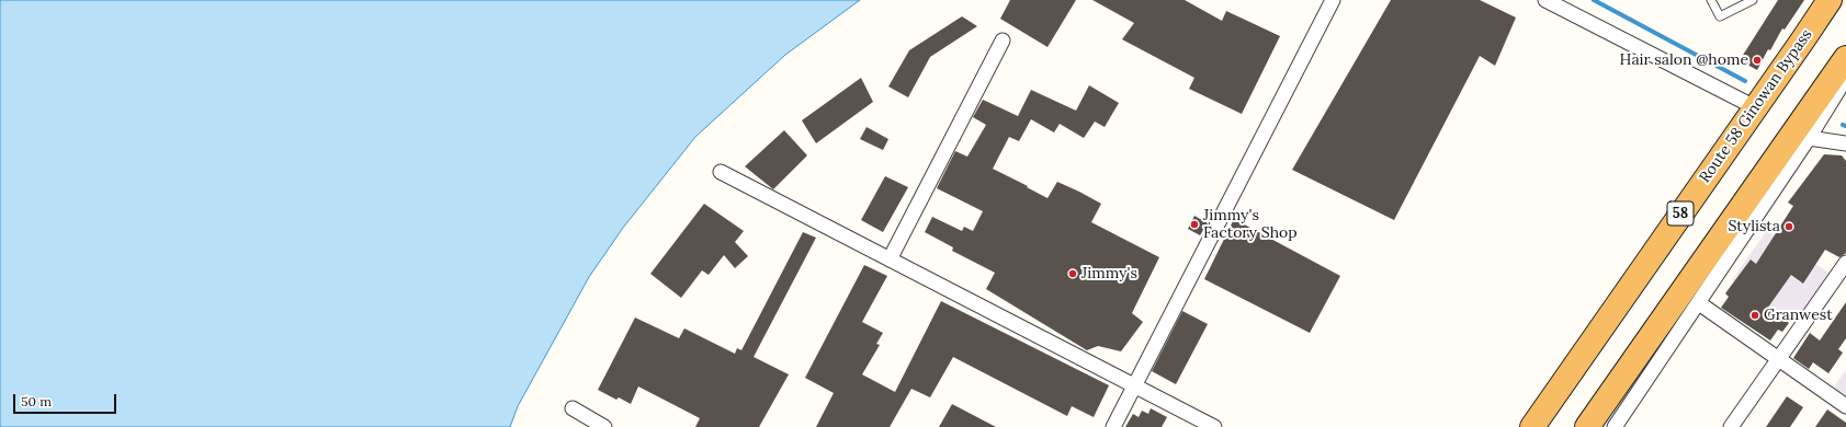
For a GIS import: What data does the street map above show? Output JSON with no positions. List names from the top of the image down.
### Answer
{
  "streets": {
    "highway": ["Route 58 Ginowan Bypass", "58"]
  },
  "places": [
    "Hair salon @home",
    "Jimmy's Factory Shop",
    "Stylista",
    "Jimmy's",
    "Granwest"
  ],
  "scale_bar": "50 m"
}
